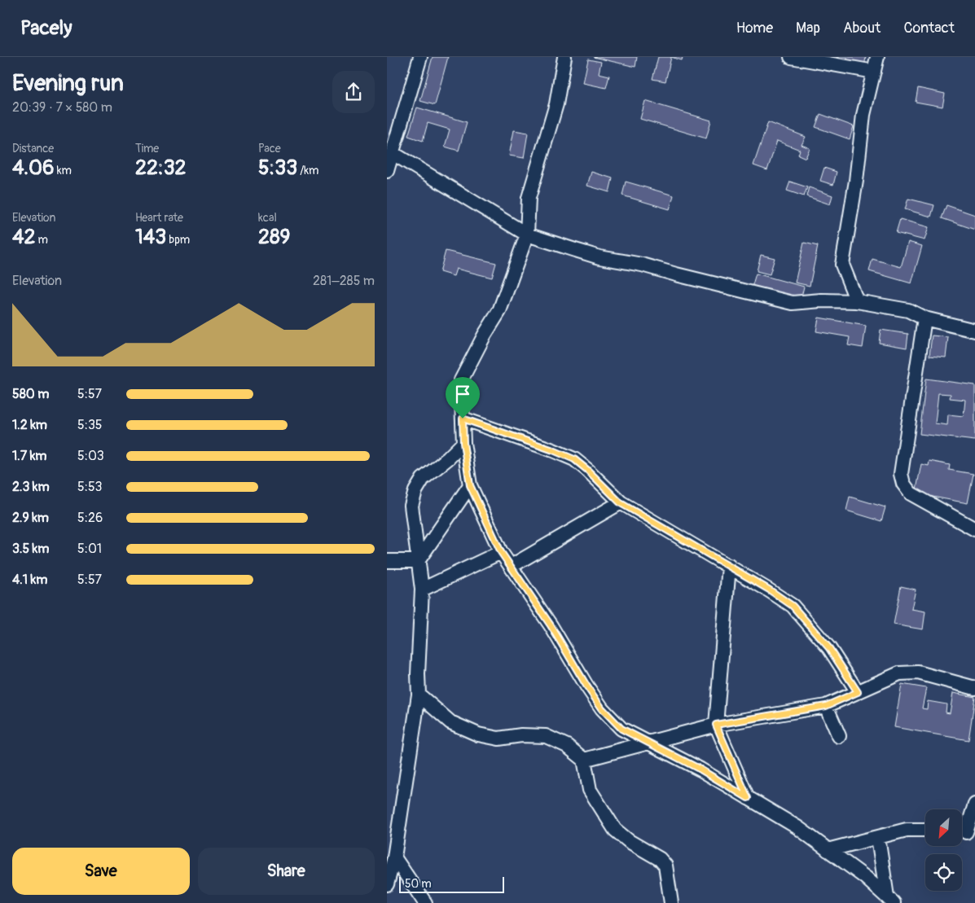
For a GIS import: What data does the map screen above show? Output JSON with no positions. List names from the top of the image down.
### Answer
{
  "scale_bar": "50 m",
  "north": "bottom left",
  "page": {
    "header": "Pacely",
    "nav": [
      "Home",
      "Map",
      "About",
      "Contact"
    ],
    "heading": ["Evening run", "20:39 · 7 × 580 m"],
    "stats": [
      ["Distance", "4.06 km"],
      ["Time", "22:32"],
      ["Pace", "5:33 /km"],
      ["Elevation", "42 m"],
      ["Heart rate", "143 bpm"],
      ["kcal", "289"]
    ],
    "chart": ["Elevation", "281–285 m"],
    "list": [
      {
        "name": "580 m",
        "note": "5:57"
      },
      {
        "name": "1.2 km",
        "note": "5:35"
      },
      {
        "name": "1.7 km",
        "note": "5:03"
      },
      {
        "name": "2.3 km",
        "note": "5:53"
      },
      {
        "name": "2.9 km",
        "note": "5:26"
      },
      {
        "name": "3.5 km",
        "note": "5:01"
      },
      {
        "name": "4.1 km",
        "note": "5:57"
      }
    ],
    "buttons": ["Save", "Share"],
    "scale": "50 m"
  }
}
